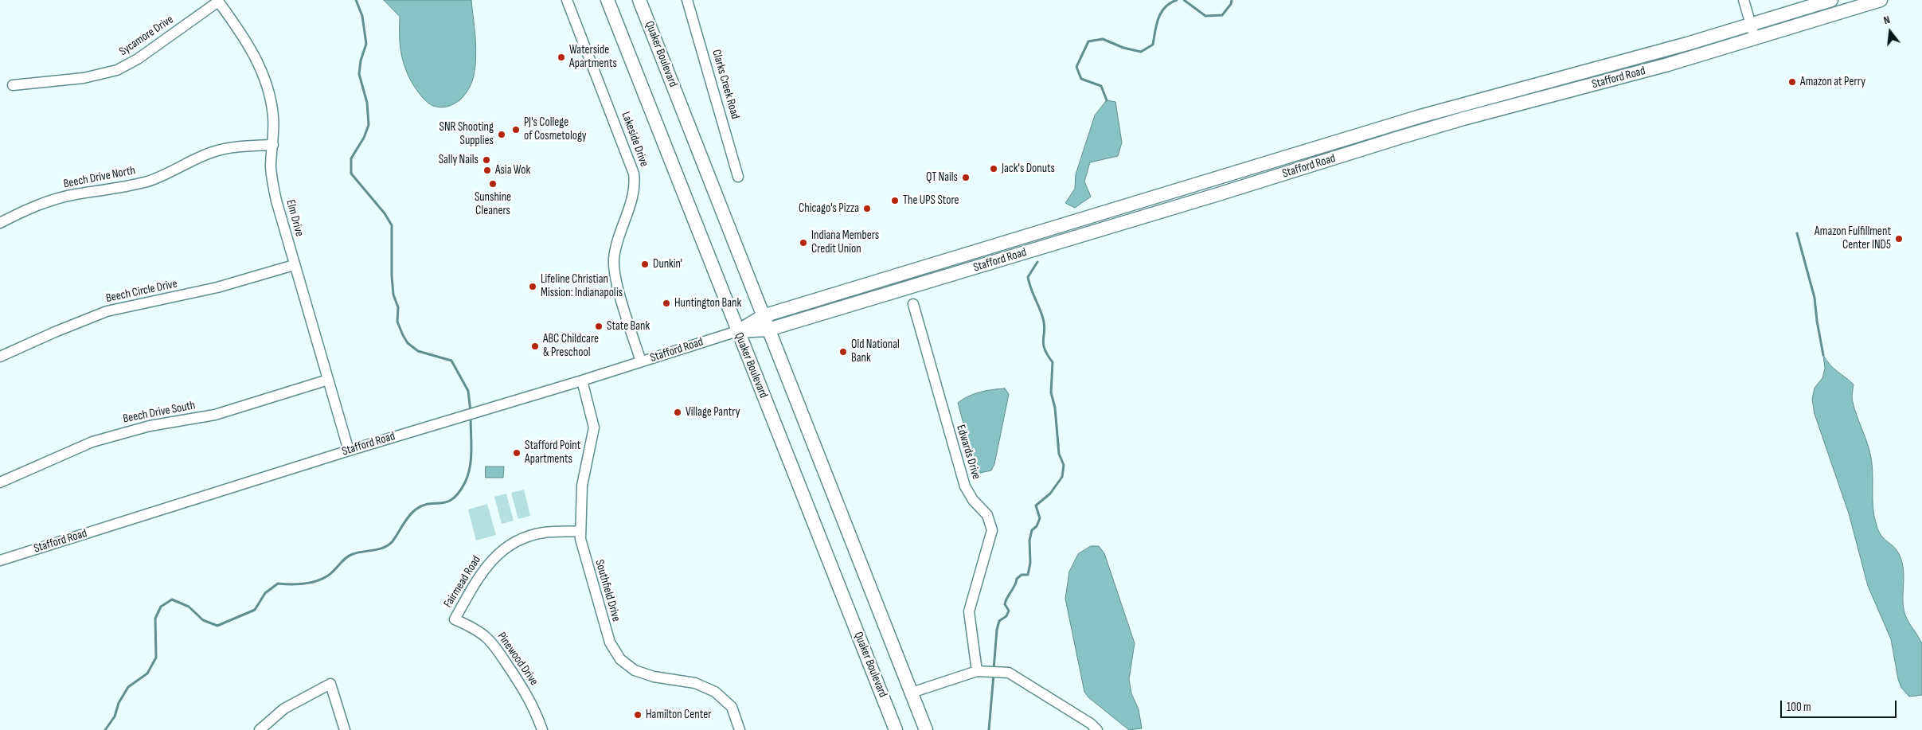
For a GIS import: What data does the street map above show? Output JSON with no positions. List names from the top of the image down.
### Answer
{
  "streets": {
    "main road": ["Quaker Boulevard", "Stafford Road"],
    "street": [
      "Sycamore Drive",
      "Clarks Creek Road",
      "Lakeside Drive",
      "Beech Drive North",
      "Elm Drive",
      "Beech Circle Drive",
      "Beech Drive South",
      "Edwards Drive",
      "Fairmead Road",
      "Southfield Drive",
      "Pinewood Drive"
    ]
  },
  "crossings": [
    ["Sycamore Drive", "Elm Drive"],
    ["Quaker Boulevard", "Stafford Road"],
    ["Stafford Road", "Lakeside Drive"],
    ["Stafford Road", "Elm Drive"],
    ["Stafford Road", "Southfield Drive"],
    ["Beech Drive North", "Elm Drive"],
    ["Elm Drive", "Beech Circle Drive"],
    ["Elm Drive", "Beech Drive South"],
    ["Fairmead Road", "Southfield Drive"],
    ["Fairmead Road", "Pinewood Drive"]
  ],
  "places": [
    "Waterside Apartments",
    "Amazon at Perry",
    "PJ's College of Cosmetology",
    "SNR Shooting Supplies",
    "Sally Nails",
    "Jack's Donuts",
    "Asia Wok",
    "QT Nails",
    "Sunshine Cleaners",
    "The UPS Store",
    "Chicago's Pizza",
    "Amazon Fulfillment Center IND5",
    "Indiana Members Credit Union",
    "Dunkin'",
    "Lifeline Christian Mission: Indianapolis",
    "Huntington Bank",
    "State Bank",
    "ABC Childcare & Preschool",
    "Old National Bank",
    "Village Pantry",
    "Stafford Point Apartments",
    "Hamilton Center"
  ],
  "scale_bar": "100 m",
  "north": "top"
}
